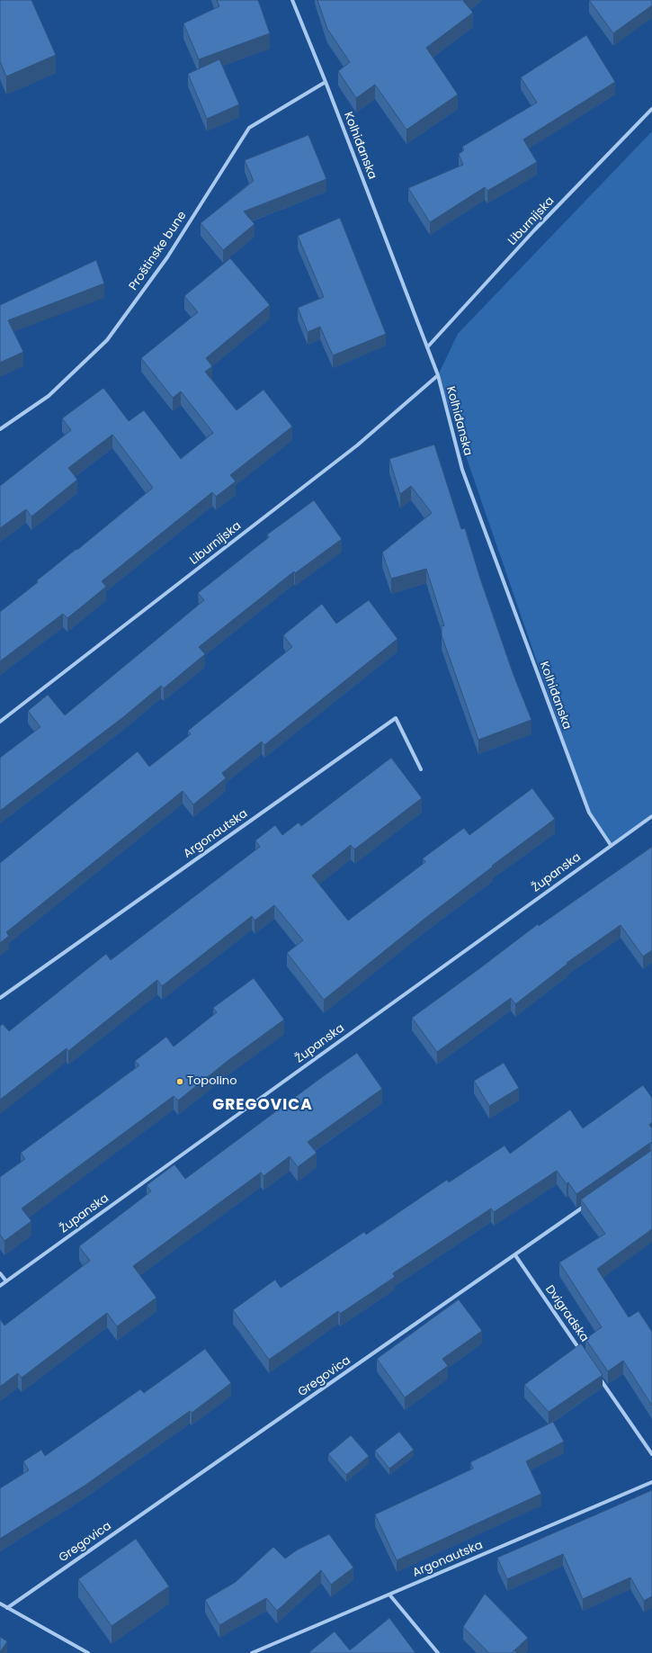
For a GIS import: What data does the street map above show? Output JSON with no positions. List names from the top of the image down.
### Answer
{
  "streets": {
    "street": [
      "Kolhiđanska",
      "Liburnijska",
      "Proštinske bune",
      "Argonautska",
      "Županska",
      "Dvigradska",
      "Gregovica"
    ]
  },
  "crossings": [
    ["Kolhiđanska", "Liburnijska"],
    ["Kolhiđanska", "Proštinske bune"],
    ["Kolhiđanska", "Županska"],
    ["Dvigradska", "Gregovica"]
  ],
  "districts": ["GREGOVICA"],
  "places": ["Topolino"]
}
